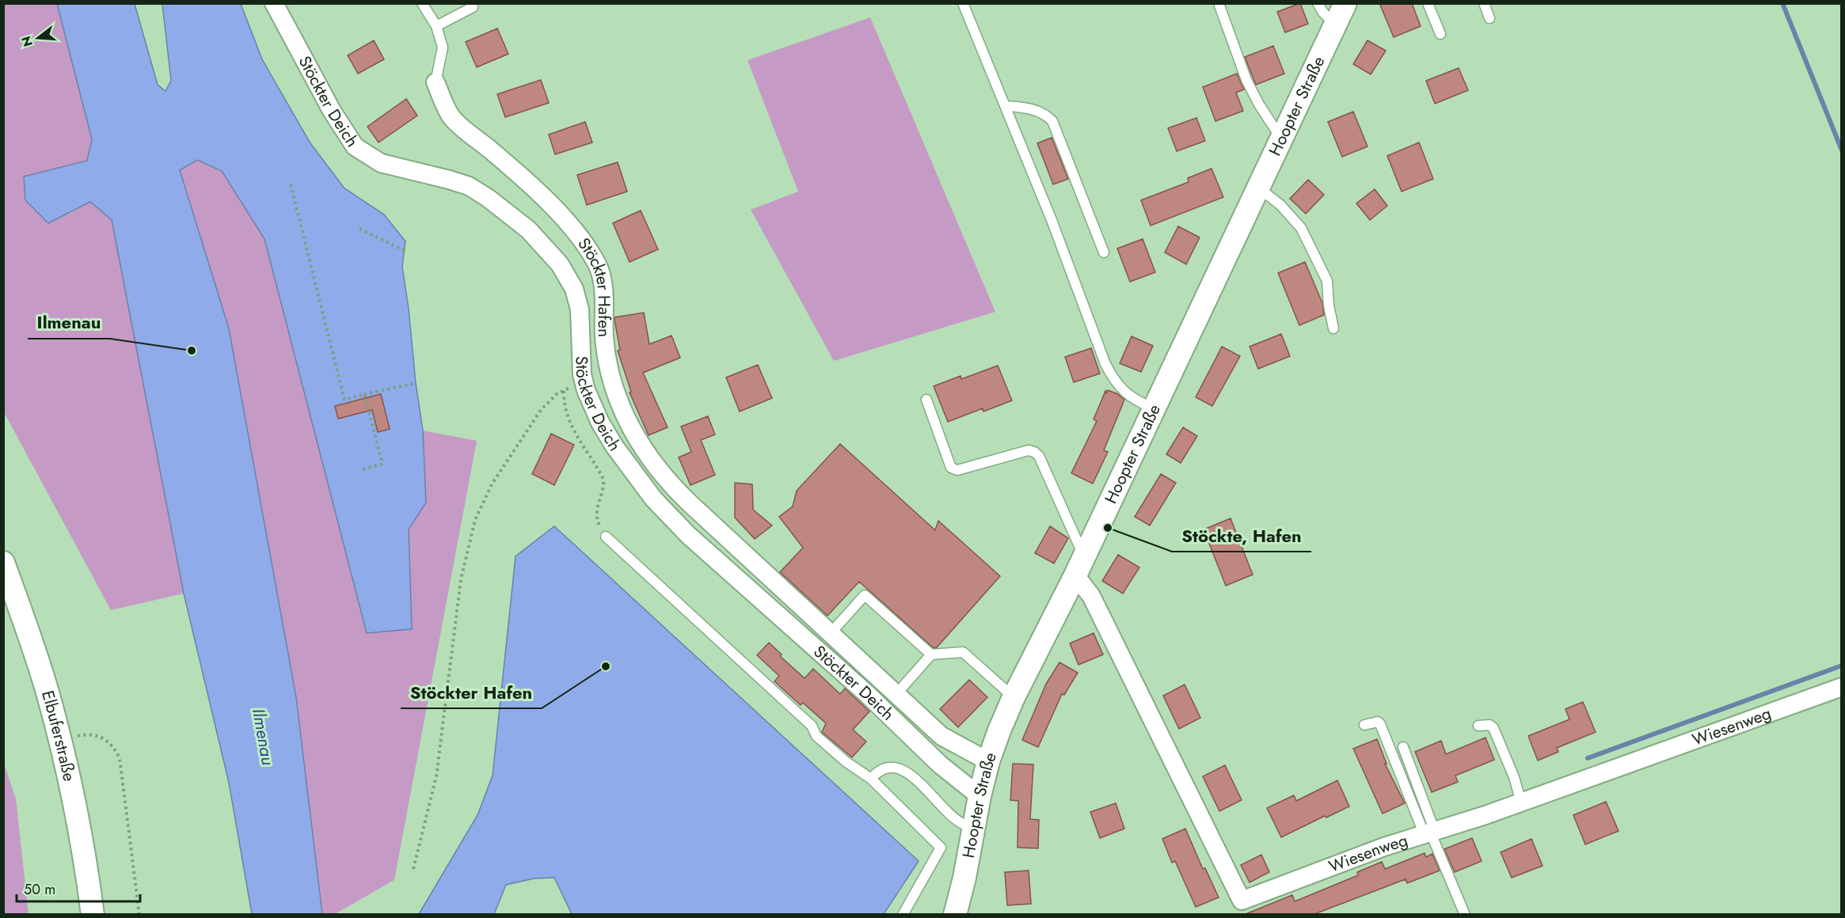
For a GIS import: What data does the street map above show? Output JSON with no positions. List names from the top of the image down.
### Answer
{
  "streets": {
    "street": [
      "Stöckter Deich",
      "Hoopter Straße",
      "Stöckter Hafen",
      "Wiesenweg",
      "Elbuferstraße"
    ]
  },
  "crossings": [
    ["Stöckter Deich", "Hoopter Straße"],
    ["Hoopter Straße", "Stöckter Hafen"],
    ["Hoopter Straße", "Wiesenweg"]
  ],
  "water": ["Ilmenau"],
  "places": ["Ilmenau", "Stöckte, Hafen", "Stöckter Hafen"],
  "scale_bar": "50 m",
  "north": "left"
}
